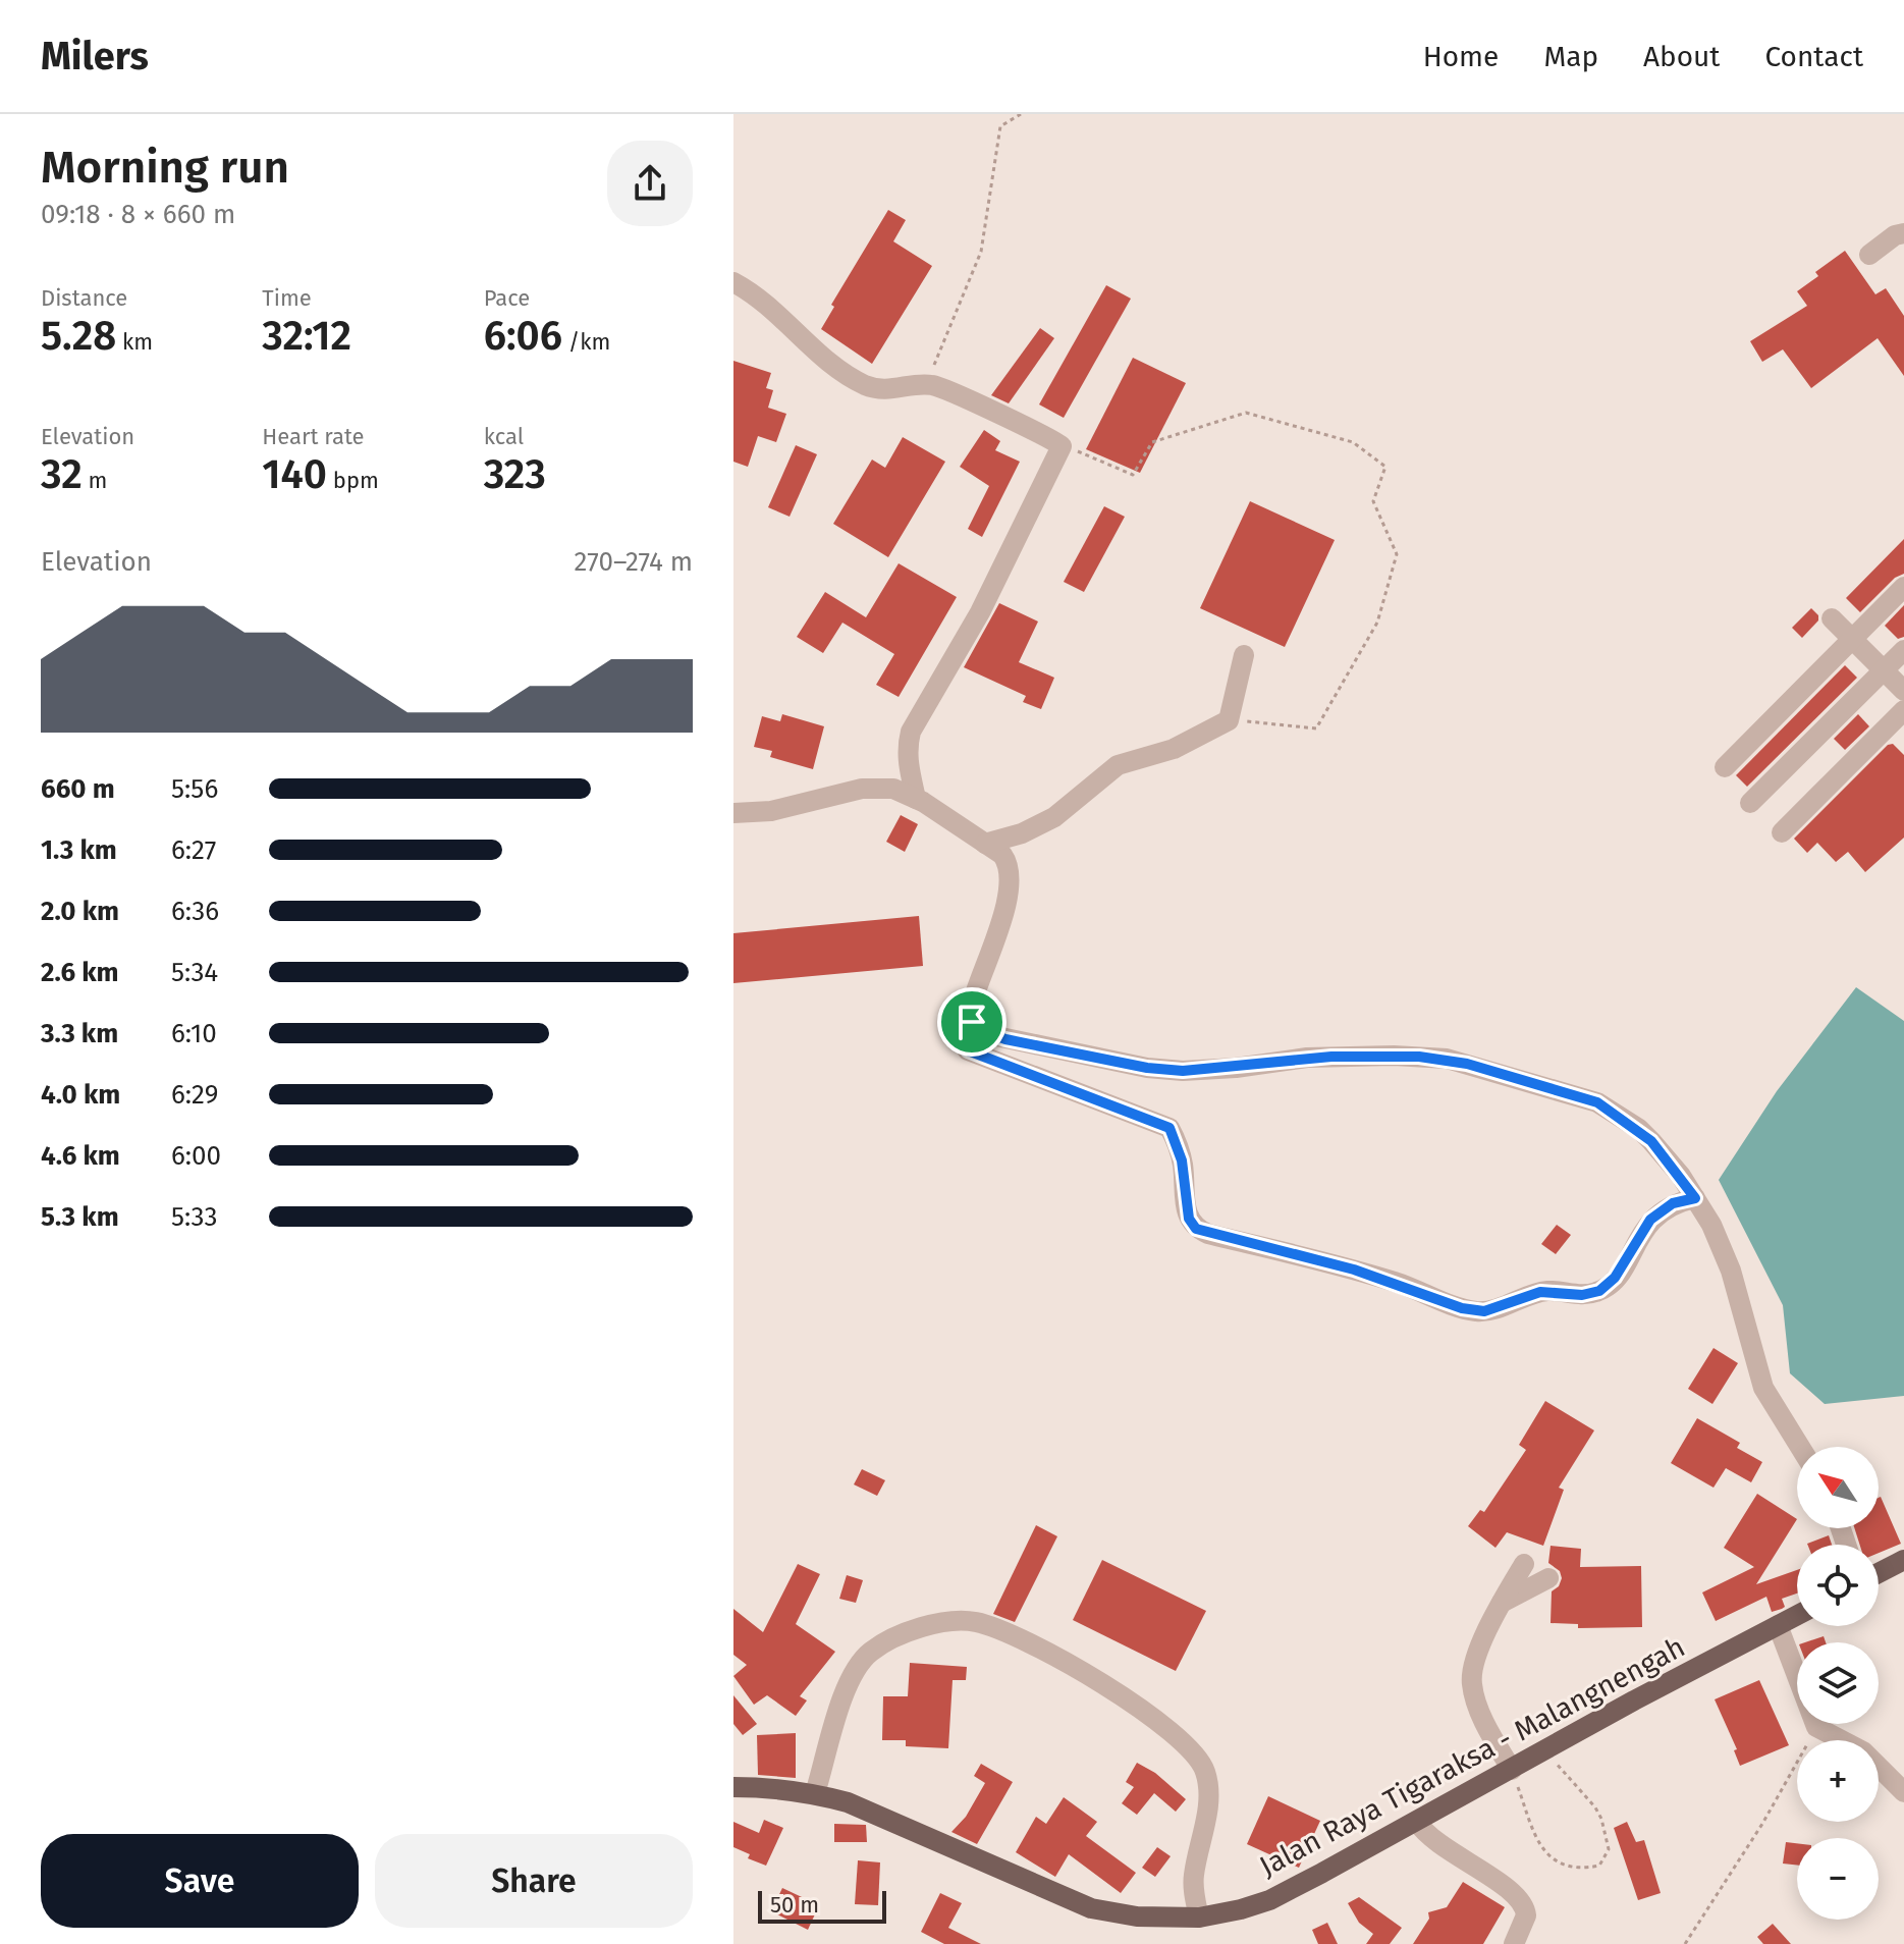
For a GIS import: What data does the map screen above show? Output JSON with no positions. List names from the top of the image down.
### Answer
{
  "streets": {
    "main road": ["Jalan Raya Tigaraksa - Malangnengah"]
  },
  "scale_bar": "50 m",
  "north": "top left",
  "page": {
    "header": "Milers",
    "nav": [
      "Home",
      "Map",
      "About",
      "Contact"
    ],
    "heading": ["Morning run", "09:18 · 8 × 660 m"],
    "stats": [
      ["Distance", "5.28 km"],
      ["Time", "32:12"],
      ["Pace", "6:06 /km"],
      ["Elevation", "32 m"],
      ["Heart rate", "140 bpm"],
      ["kcal", "323"]
    ],
    "chart": ["Elevation", "270–274 m"],
    "list": [
      {
        "name": "660 m",
        "note": "5:56"
      },
      {
        "name": "1.3 km",
        "note": "6:27"
      },
      {
        "name": "2.0 km",
        "note": "6:36"
      },
      {
        "name": "2.6 km",
        "note": "5:34"
      },
      {
        "name": "3.3 km",
        "note": "6:10"
      },
      {
        "name": "4.0 km",
        "note": "6:29"
      },
      {
        "name": "4.6 km",
        "note": "6:00"
      },
      {
        "name": "5.3 km",
        "note": "5:33"
      }
    ],
    "map_buttons": ["+", "−"],
    "buttons": ["Save", "Share"],
    "scale": "50 m"
  }
}
